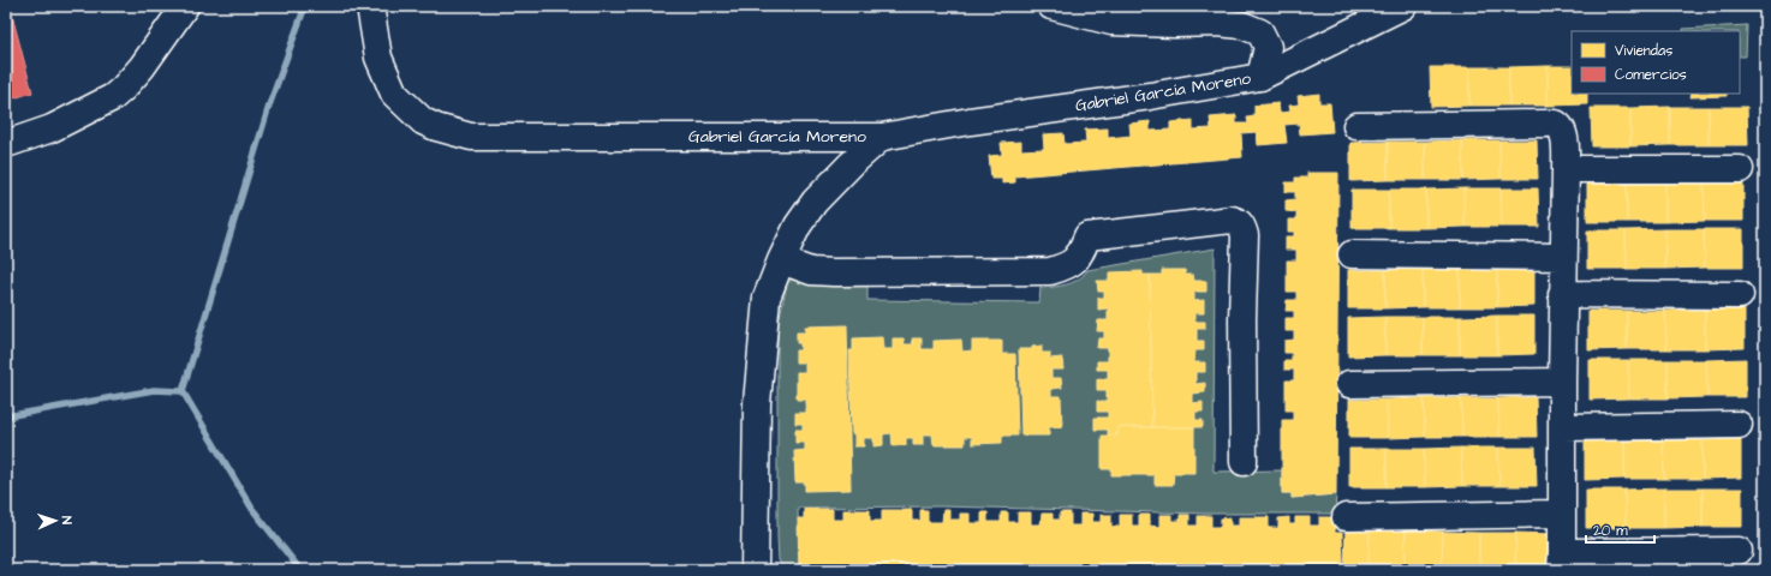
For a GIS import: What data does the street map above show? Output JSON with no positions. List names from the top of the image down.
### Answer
{
  "streets": {
    "street": ["Gabriel García Moreno"]
  },
  "legend": ["Viviendas", "Comercios"],
  "scale_bar": "20 m",
  "north": "right"
}
